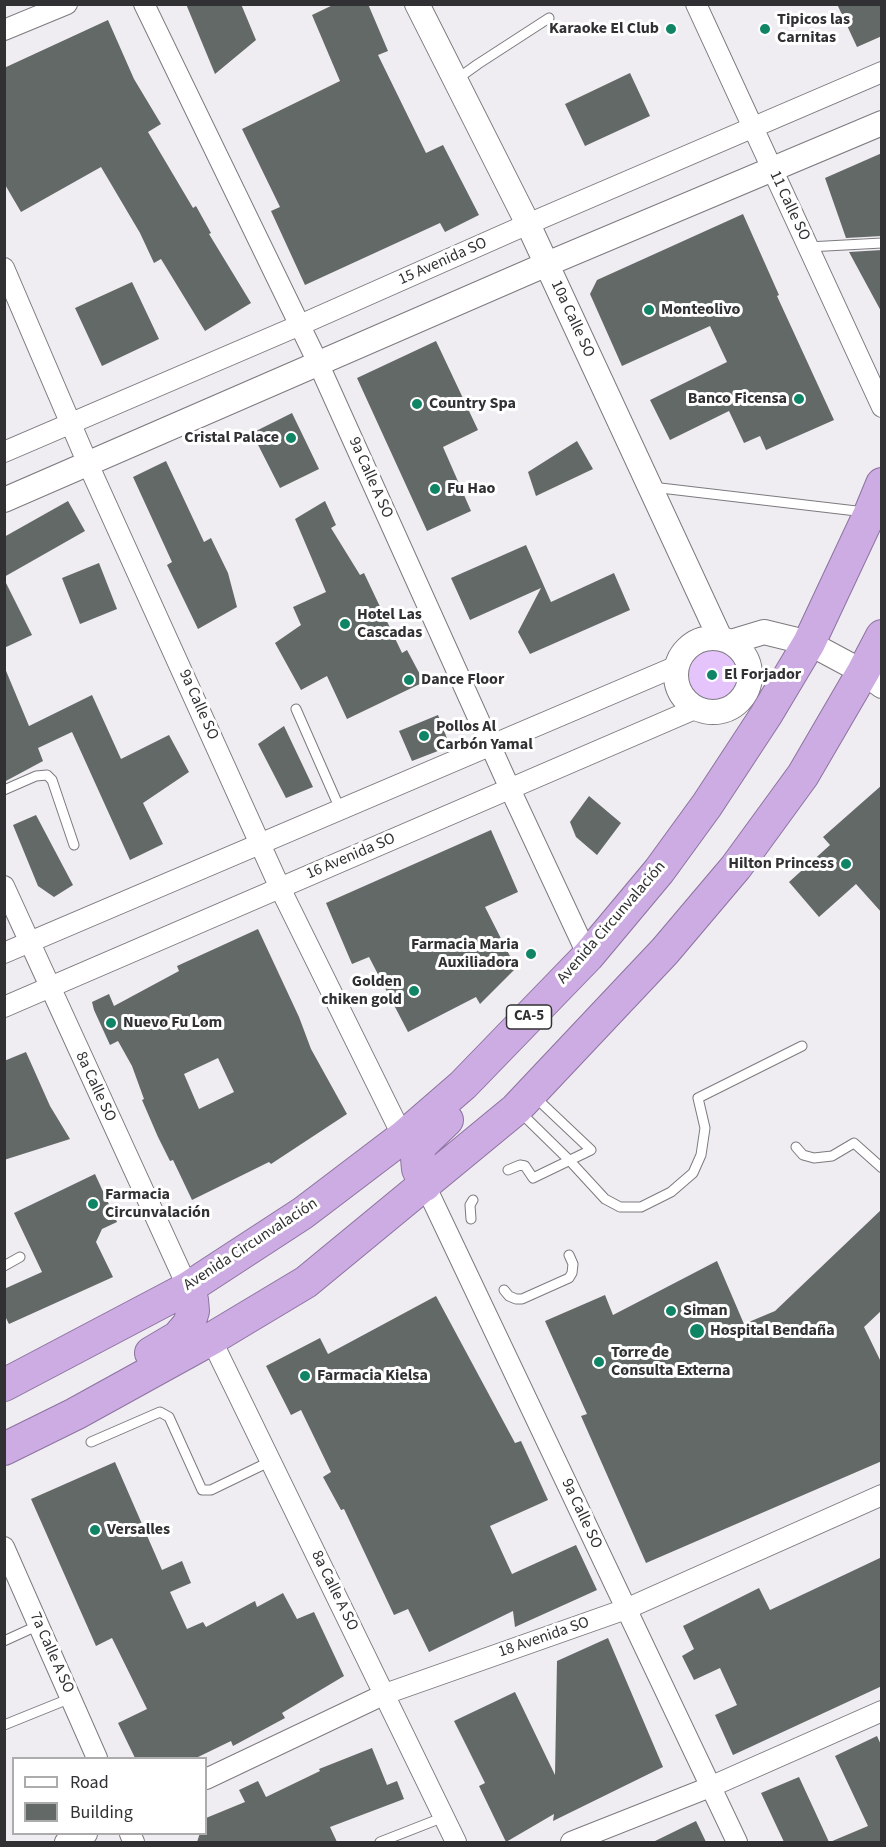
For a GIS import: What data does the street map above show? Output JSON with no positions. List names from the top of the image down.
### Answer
{
  "streets": {
    "highway": ["Avenida Circunvalación", "CA-5"],
    "street": [
      "11 Calle SO",
      "15 Avenida SO",
      "10a Calle SO",
      "9a Calle A SO",
      "9a Calle SO",
      "16 Avenida SO",
      "8a Calle SO",
      "8a Calle A SO",
      "18 Avenida SO",
      "7a Calle A SO"
    ]
  },
  "crossings": [
    ["11 Calle SO", "15 Avenida SO"],
    ["15 Avenida SO", "10a Calle SO"],
    ["15 Avenida SO", "9a Calle A SO"],
    ["15 Avenida SO", "9a Calle SO"],
    ["10a Calle SO", "16 Avenida SO"],
    ["10a Calle SO", "Avenida Circunvalación"],
    ["9a Calle A SO", "16 Avenida SO"],
    ["9a Calle A SO", "Avenida Circunvalación"],
    ["9a Calle SO", "16 Avenida SO"],
    ["9a Calle SO", "Avenida Circunvalación"],
    ["9a Calle SO", "18 Avenida SO"],
    ["16 Avenida SO", "Avenida Circunvalación"],
    ["16 Avenida SO", "8a Calle SO"],
    ["Avenida Circunvalación", "8a Calle SO"],
    ["8a Calle A SO", "18 Avenida SO"]
  ],
  "places": [
    "Karaoke El Club",
    "Tipicos las Carnitas",
    "Monteolivo",
    "Banco Ficensa",
    "Country Spa",
    "Cristal Palace",
    "Fu Hao",
    "Hotel Las Cascadas",
    "El Forjador",
    "Dance Floor",
    "Pollos Al Carbón Yamal",
    "Hilton Princess",
    "Farmacia Maria Auxiliadora",
    "Golden chiken gold",
    "Nuevo Fu Lom",
    "Farmacia Circunvalación",
    "Siman",
    "Hospital Bendaña",
    "Torre de Consulta Externa",
    "Farmacia Kielsa",
    "Versalles"
  ],
  "legend": ["Road", "Building"]
}
